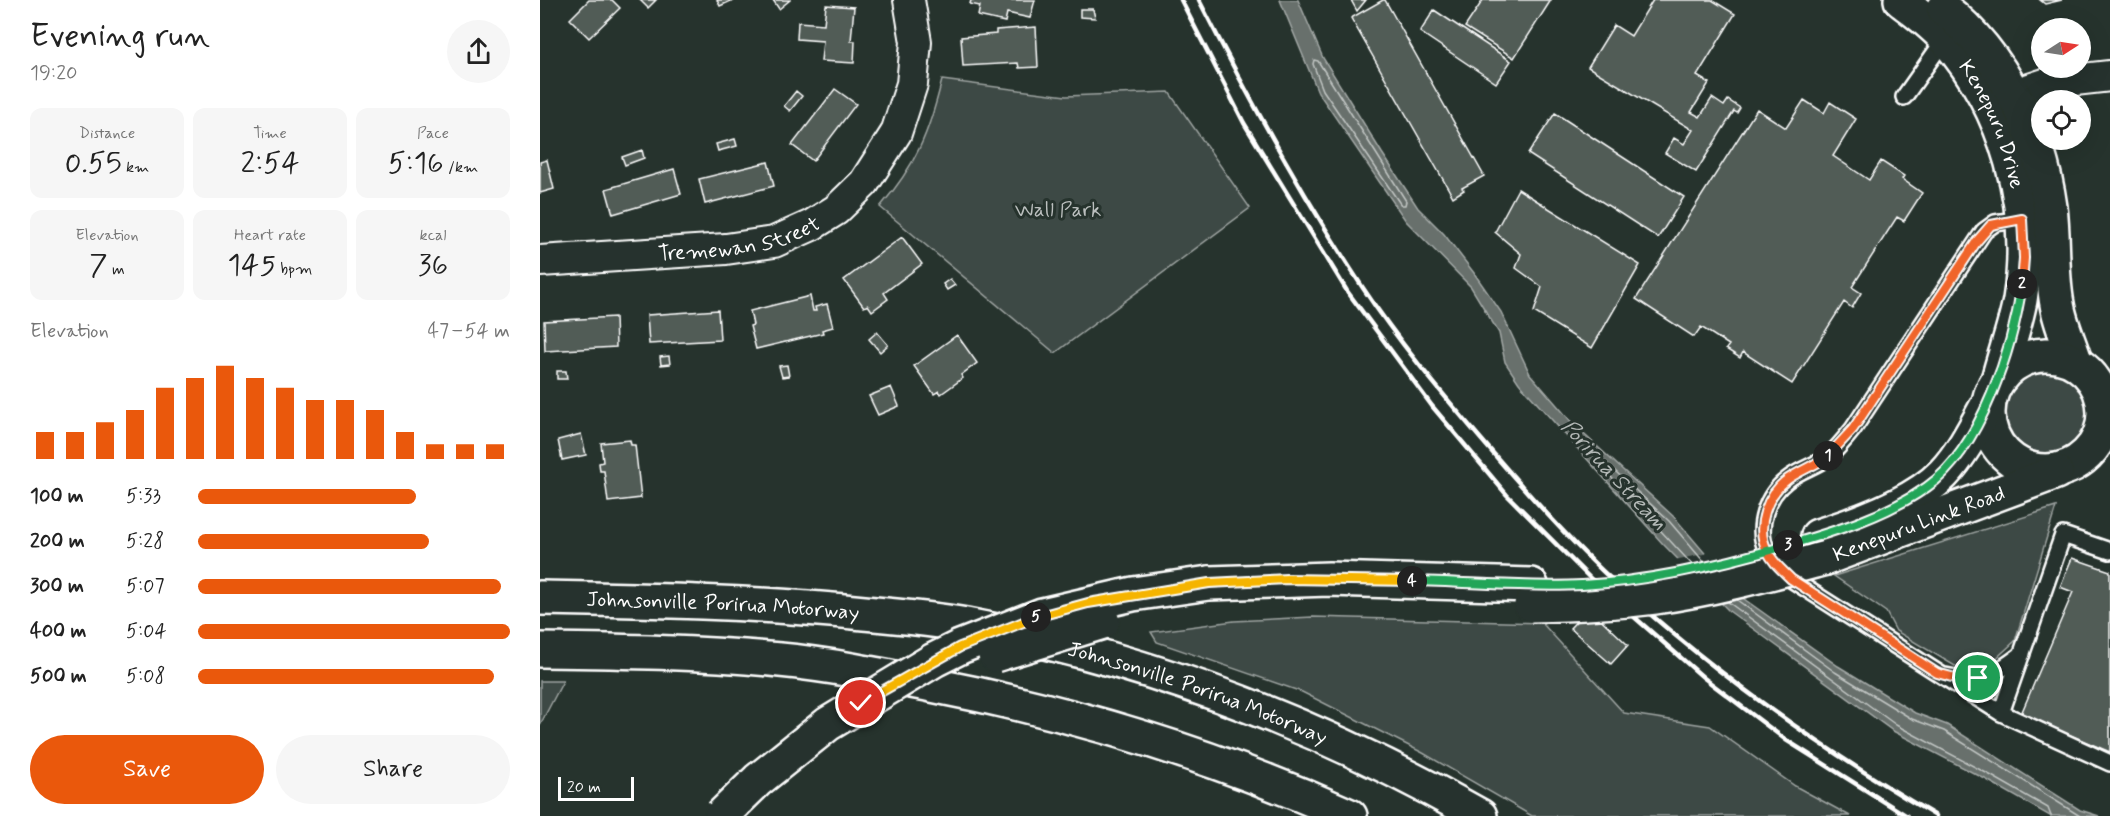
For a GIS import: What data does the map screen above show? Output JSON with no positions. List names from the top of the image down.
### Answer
{
  "streets": {
    "main road": ["Kenepuru Drive", "Kenepuru Link Road", "Johnsonville Porirua Motorway"],
    "street": ["Tremewan Street"]
  },
  "crossings": [
    ["Kenepuru Drive", "Kenepuru Link Road"]
  ],
  "water": ["Porirua Stream"],
  "parks": ["Wall Park"],
  "scale_bar": "20 m",
  "north": "right",
  "page": {
    "heading": ["Evening run", "19:20"],
    "stats": [
      ["Distance", "0.55 km"],
      ["Time", "2:54"],
      ["Pace", "5:16 /km"],
      ["Elevation", "7 m"],
      ["Heart rate", "145 bpm"],
      ["kcal", "36"]
    ],
    "pins": [
      "2",
      "1",
      "3",
      "4",
      "5"
    ],
    "chart": ["Elevation", "47–54 m"],
    "list": [
      {
        "name": "100 m",
        "note": "5:33"
      },
      {
        "name": "200 m",
        "note": "5:28"
      },
      {
        "name": "300 m",
        "note": "5:07"
      },
      {
        "name": "400 m",
        "note": "5:04"
      },
      {
        "name": "500 m",
        "note": "5:08"
      }
    ],
    "buttons": ["Save", "Share"],
    "scale": "20 m"
  }
}
